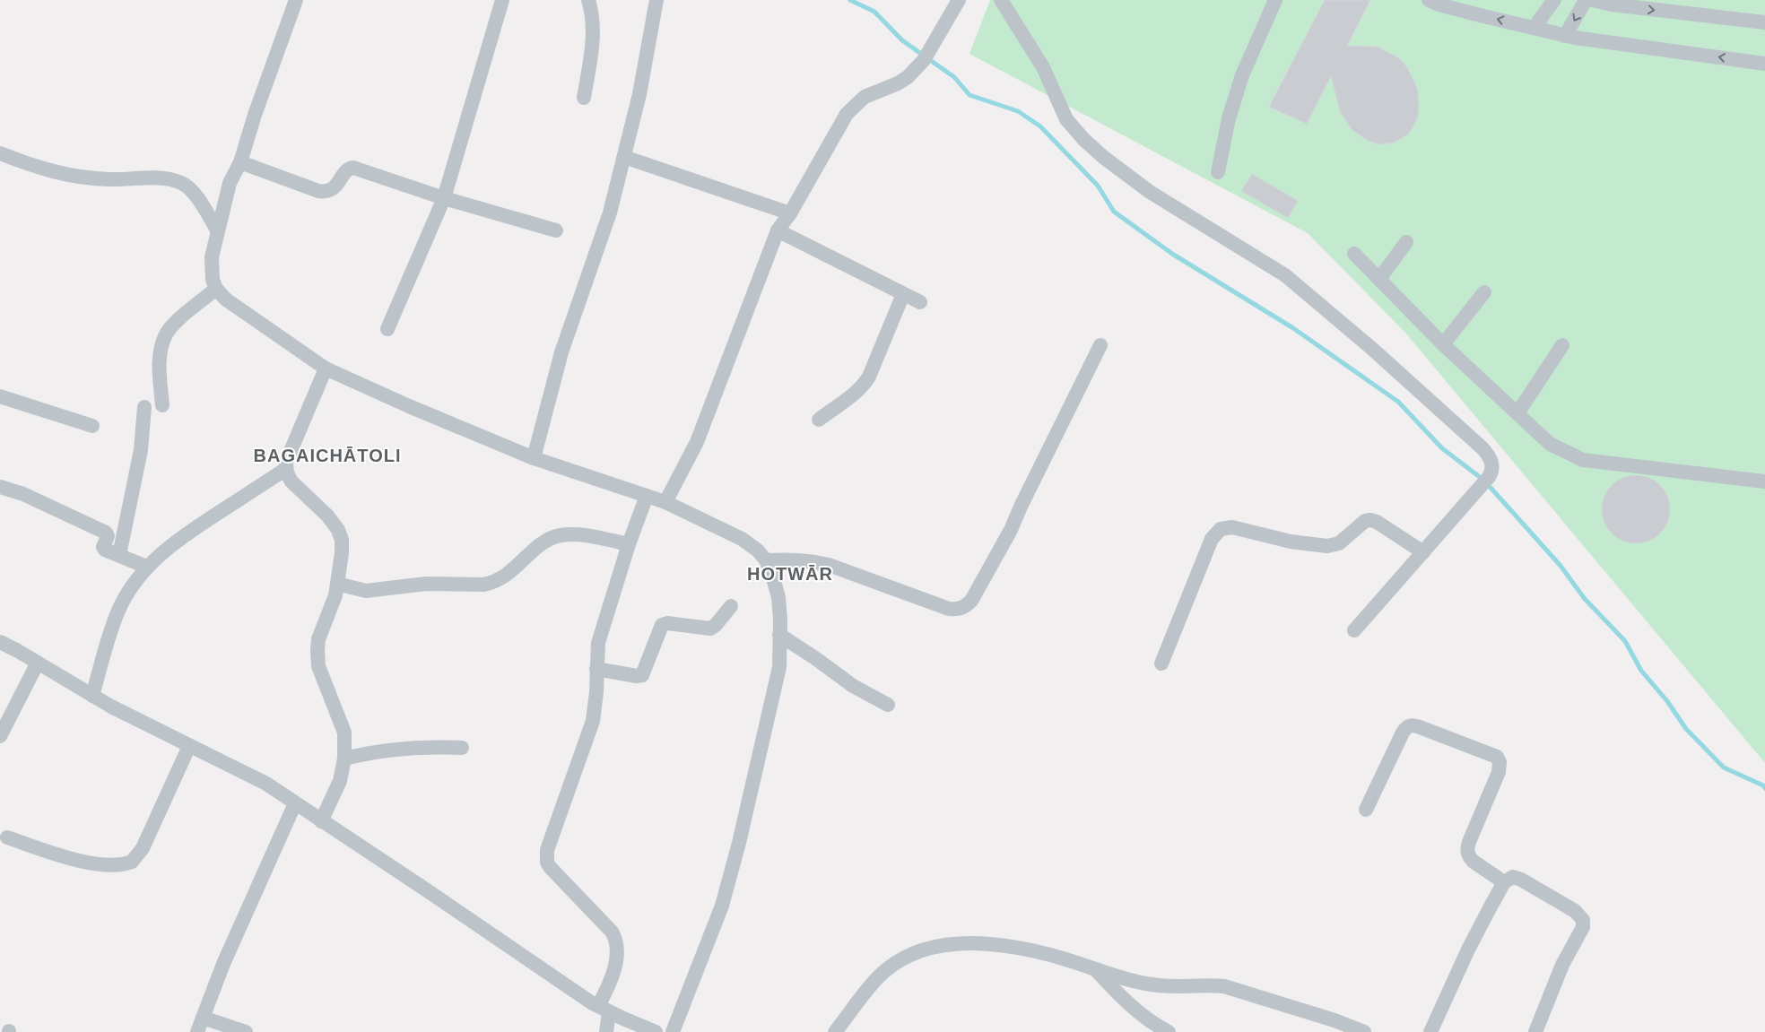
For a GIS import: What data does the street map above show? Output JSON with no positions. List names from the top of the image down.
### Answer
{
  "districts": ["BAGAICHĀTOLI", "HOTWĀR"]
}
